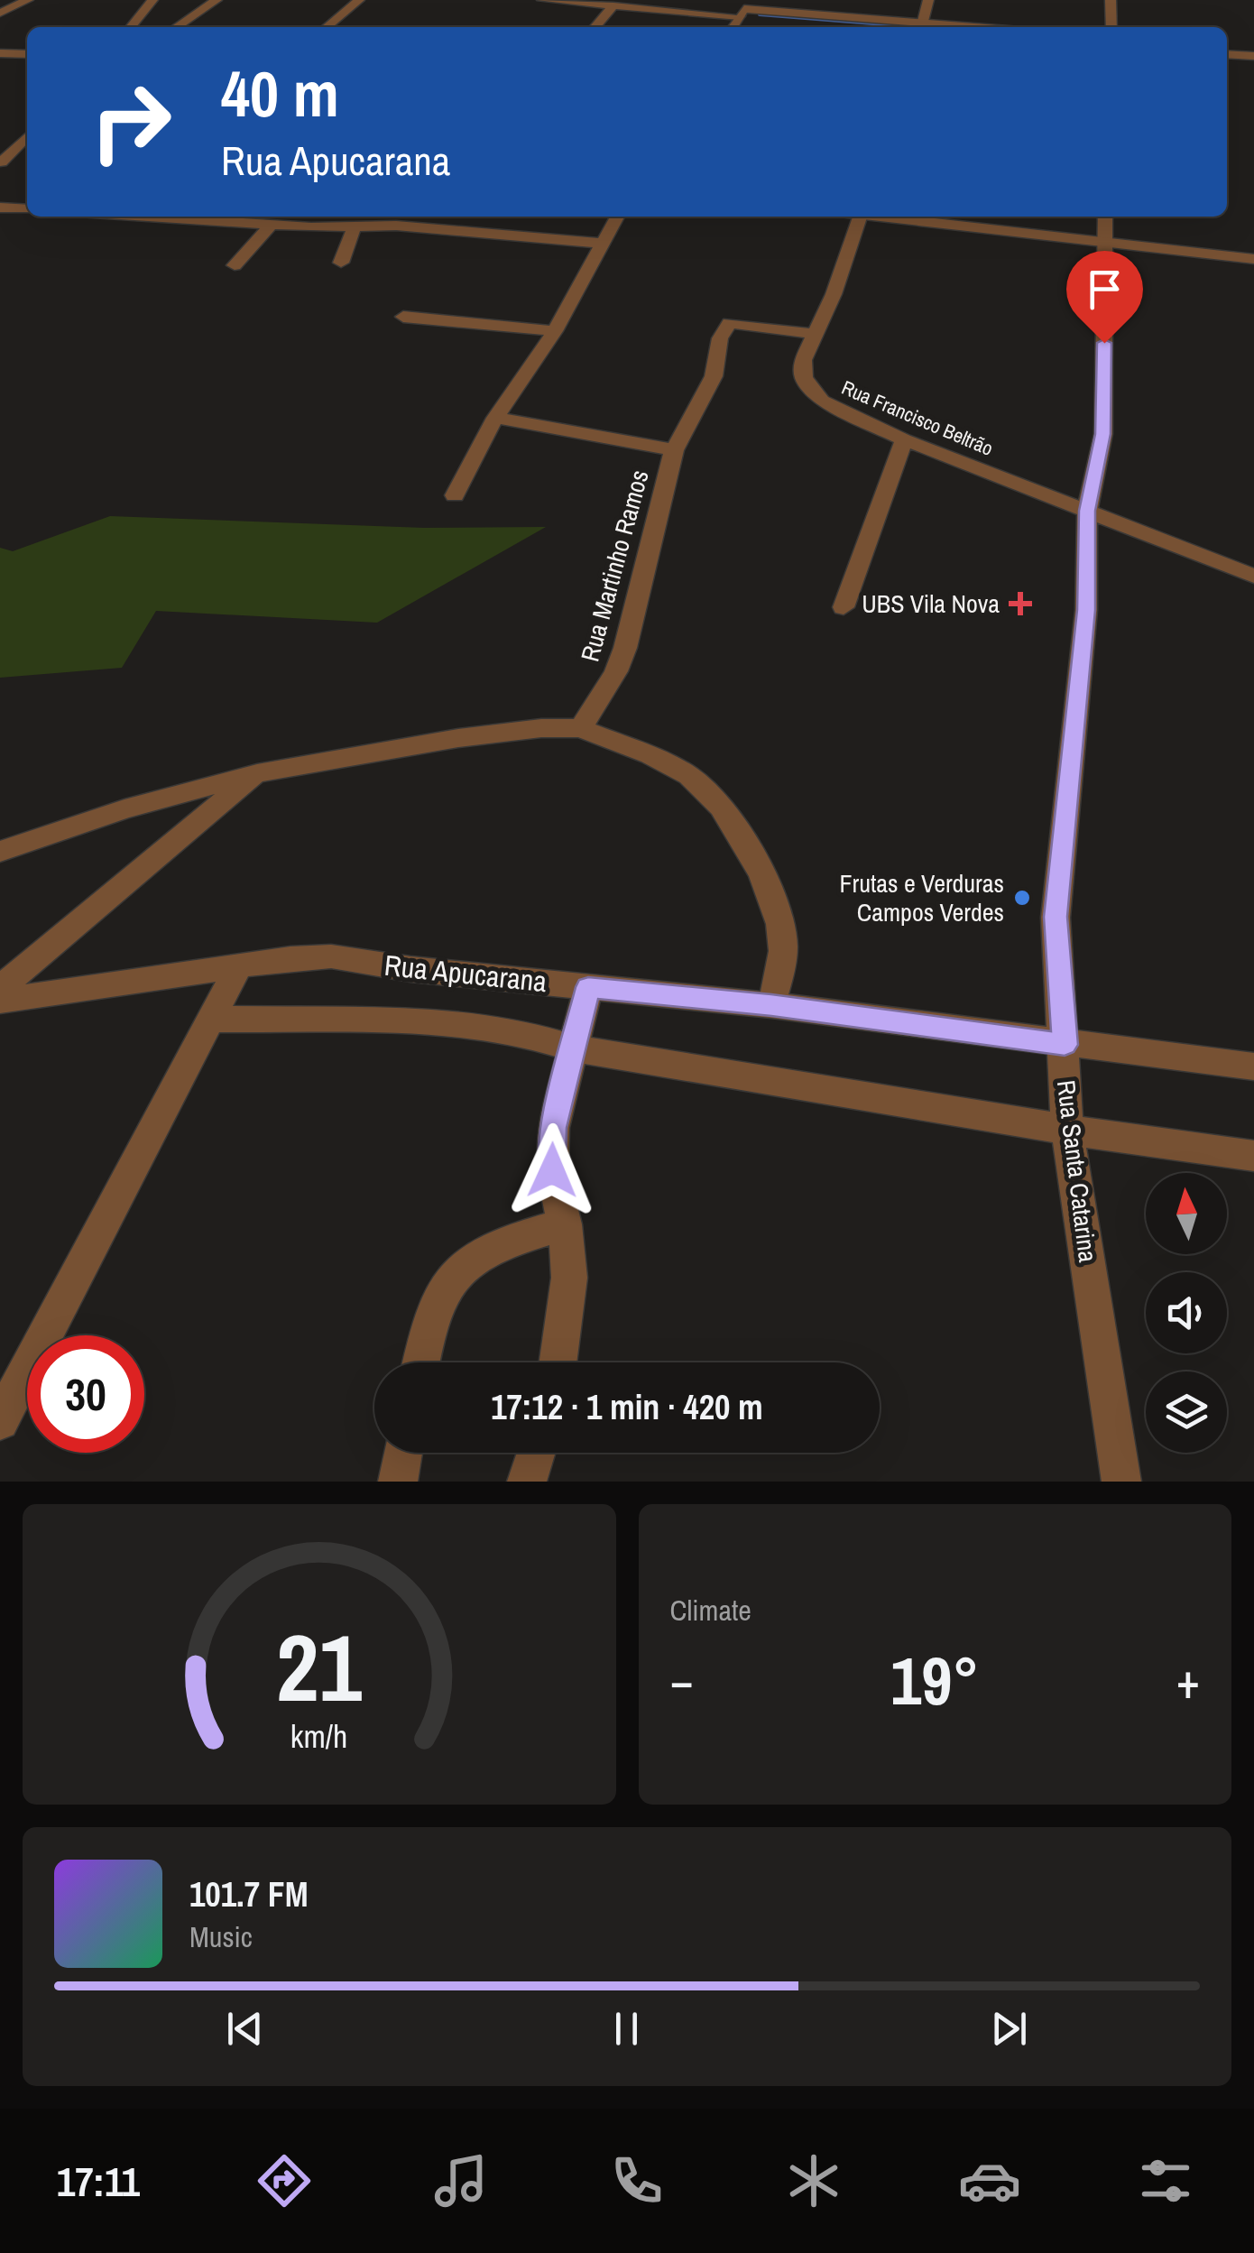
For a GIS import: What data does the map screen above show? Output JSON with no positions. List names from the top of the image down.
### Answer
{
  "streets": {
    "street": [
      "Rua Francisco Beltrão",
      "Rua Martinho Ramos",
      "Rua Apucarana",
      "Rua Santa Catarina"
    ]
  },
  "crossings": [
    ["Rua Francisco Beltrão", "Rua Santa Catarina"],
    ["Rua Apucarana", "Rua Santa Catarina"]
  ],
  "places": {
    "health": ["UBS Vila Nova"],
    "other": ["Frutas e Verduras Campos Verdes"]
  },
  "north": "top",
  "page": {
    "turn": ["40 m", "Rua Apucarana"],
    "limit": "30",
    "trip": "17:12 · 1 min · 420 m",
    "tile": "Climate",
    "heat": ["−", "19°", "+"],
    "song": ["101.7 FM", "Music"],
    "tabs": "17:11",
    "gauge": ["21", "km/h"]
  }
}
